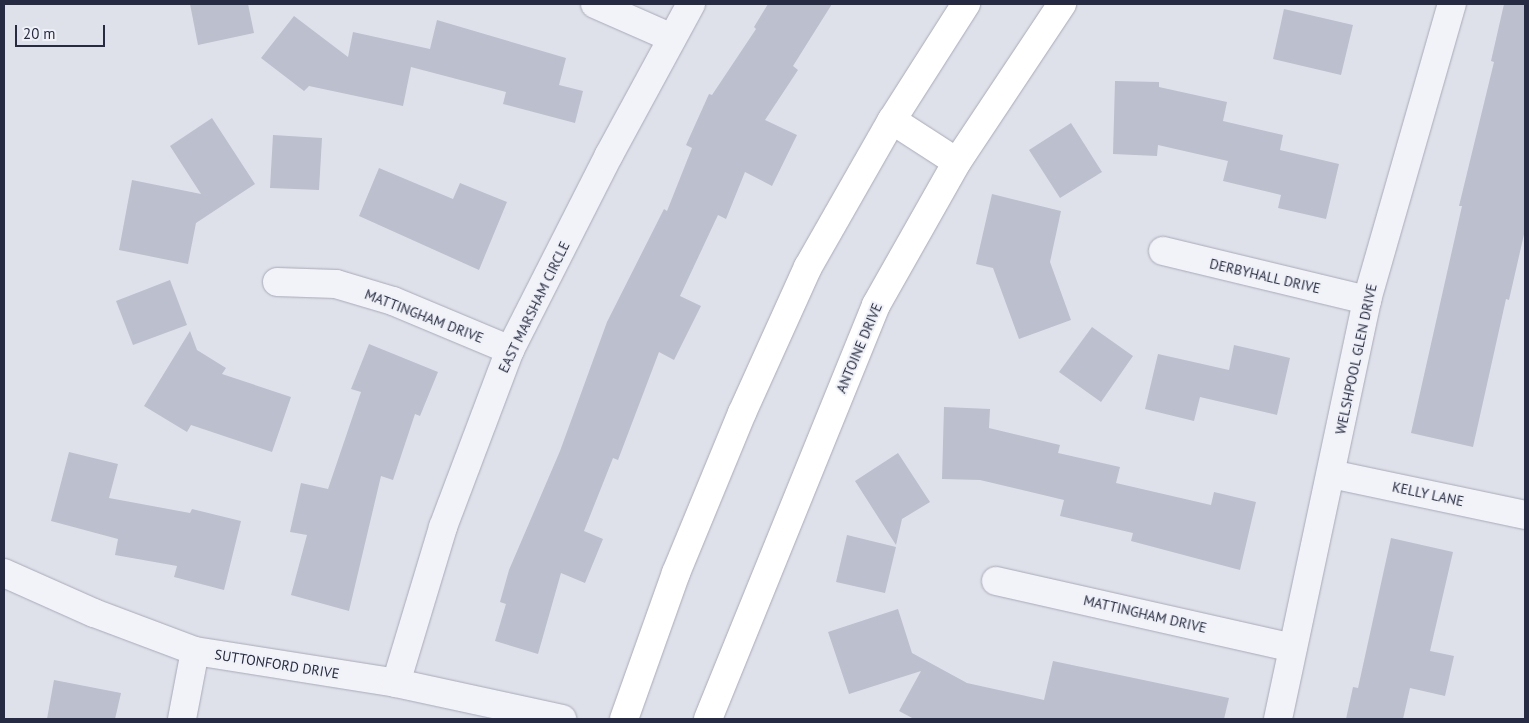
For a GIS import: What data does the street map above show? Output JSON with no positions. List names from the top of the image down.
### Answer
{
  "streets": {
    "main road": ["ANTOINE DRIVE"],
    "street": [
      "DERBYHALL DRIVE",
      "EAST MARSHAM CIRCLE",
      "MATTINGHAM DRIVE",
      "WELSHPOOL GLEN DRIVE",
      "KELLY LANE",
      "SUTTONFORD DRIVE"
    ]
  },
  "crossings": [
    ["DERBYHALL DRIVE", "WELSHPOOL GLEN DRIVE"],
    ["EAST MARSHAM CIRCLE", "MATTINGHAM DRIVE"],
    ["EAST MARSHAM CIRCLE", "SUTTONFORD DRIVE"],
    ["MATTINGHAM DRIVE", "WELSHPOOL GLEN DRIVE"],
    ["WELSHPOOL GLEN DRIVE", "KELLY LANE"]
  ],
  "scale_bar": "20 m"
}
